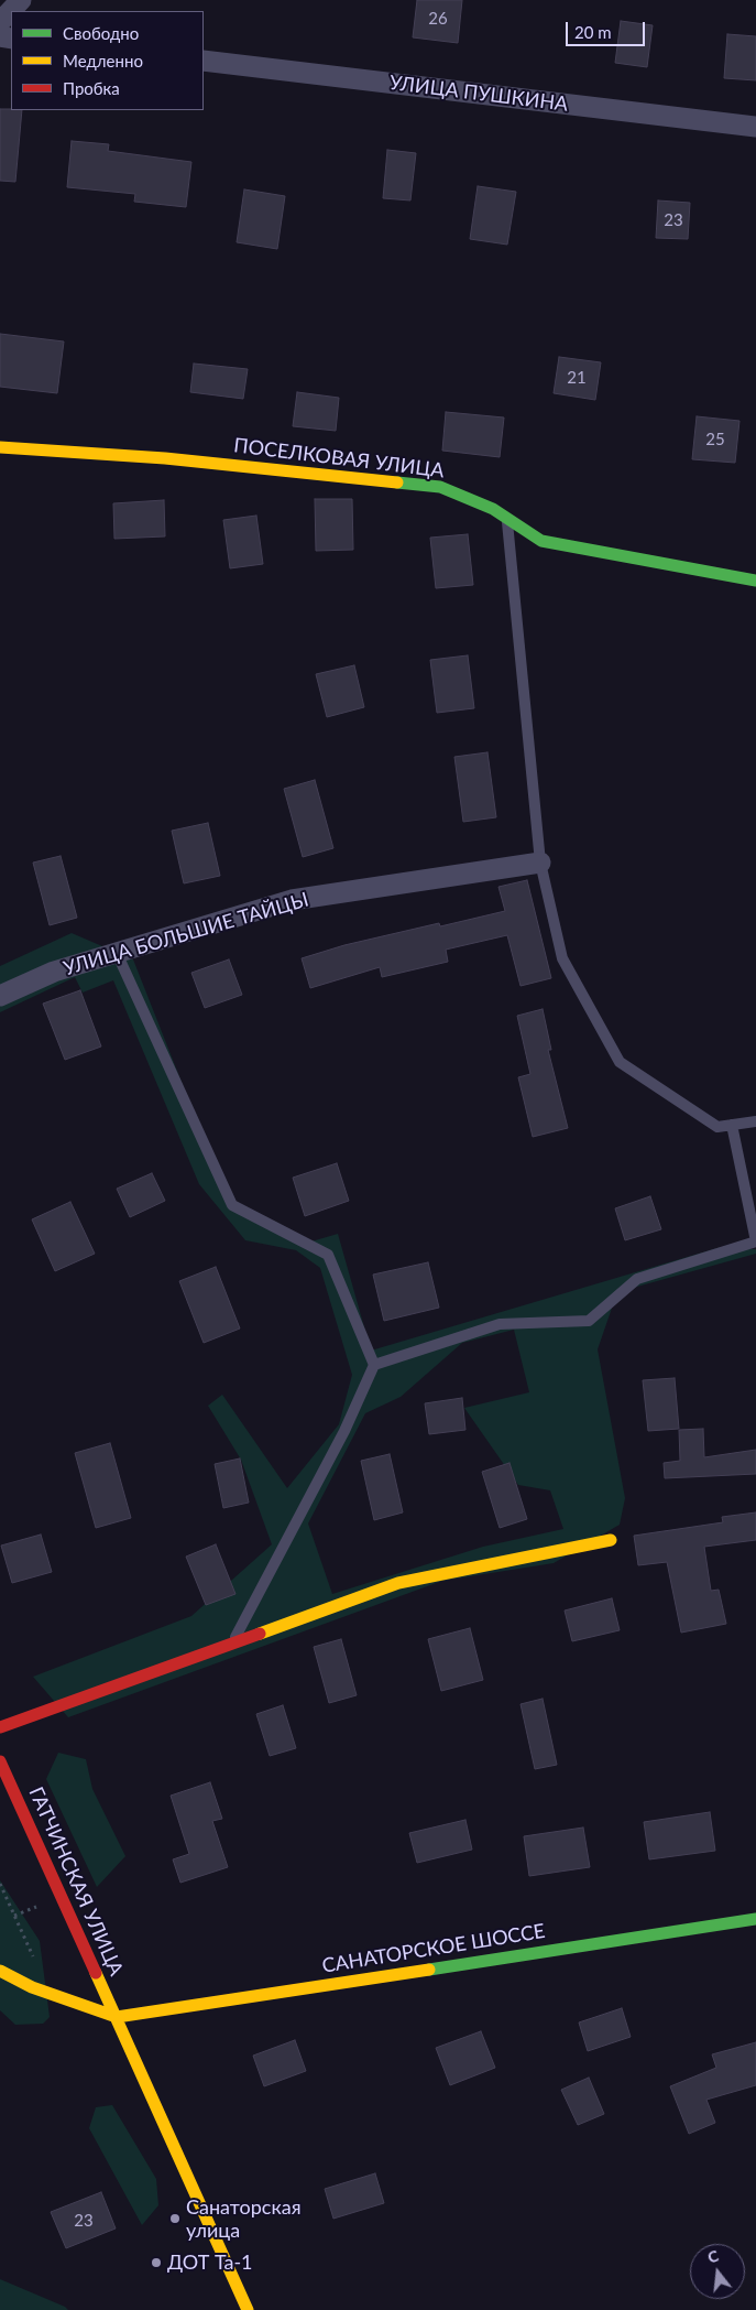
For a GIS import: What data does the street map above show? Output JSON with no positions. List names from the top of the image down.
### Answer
{
  "streets": {
    "street": [
      "УЛИЦА ПУШКИНА",
      "ПОСЕЛКОВАЯ УЛИЦА",
      "УЛИЦА БОЛЬШИЕ ТАЙЦЫ",
      "ГАТЧИНСКАЯ УЛИЦА",
      "САНАТОРСКОЕ ШОССЕ"
    ]
  },
  "crossings": [
    ["ГАТЧИНСКАЯ УЛИЦА", "САНАТОРСКОЕ ШОССЕ"]
  ],
  "places": ["Санаторская улица", "ДОТ Та-1"],
  "house_numbers": [
    "26",
    "23",
    "21",
    "25",
    "23"
  ],
  "legend": ["Свободно", "Медленно", "Пробка"],
  "scale_bar": "20 m",
  "north": "top"
}
